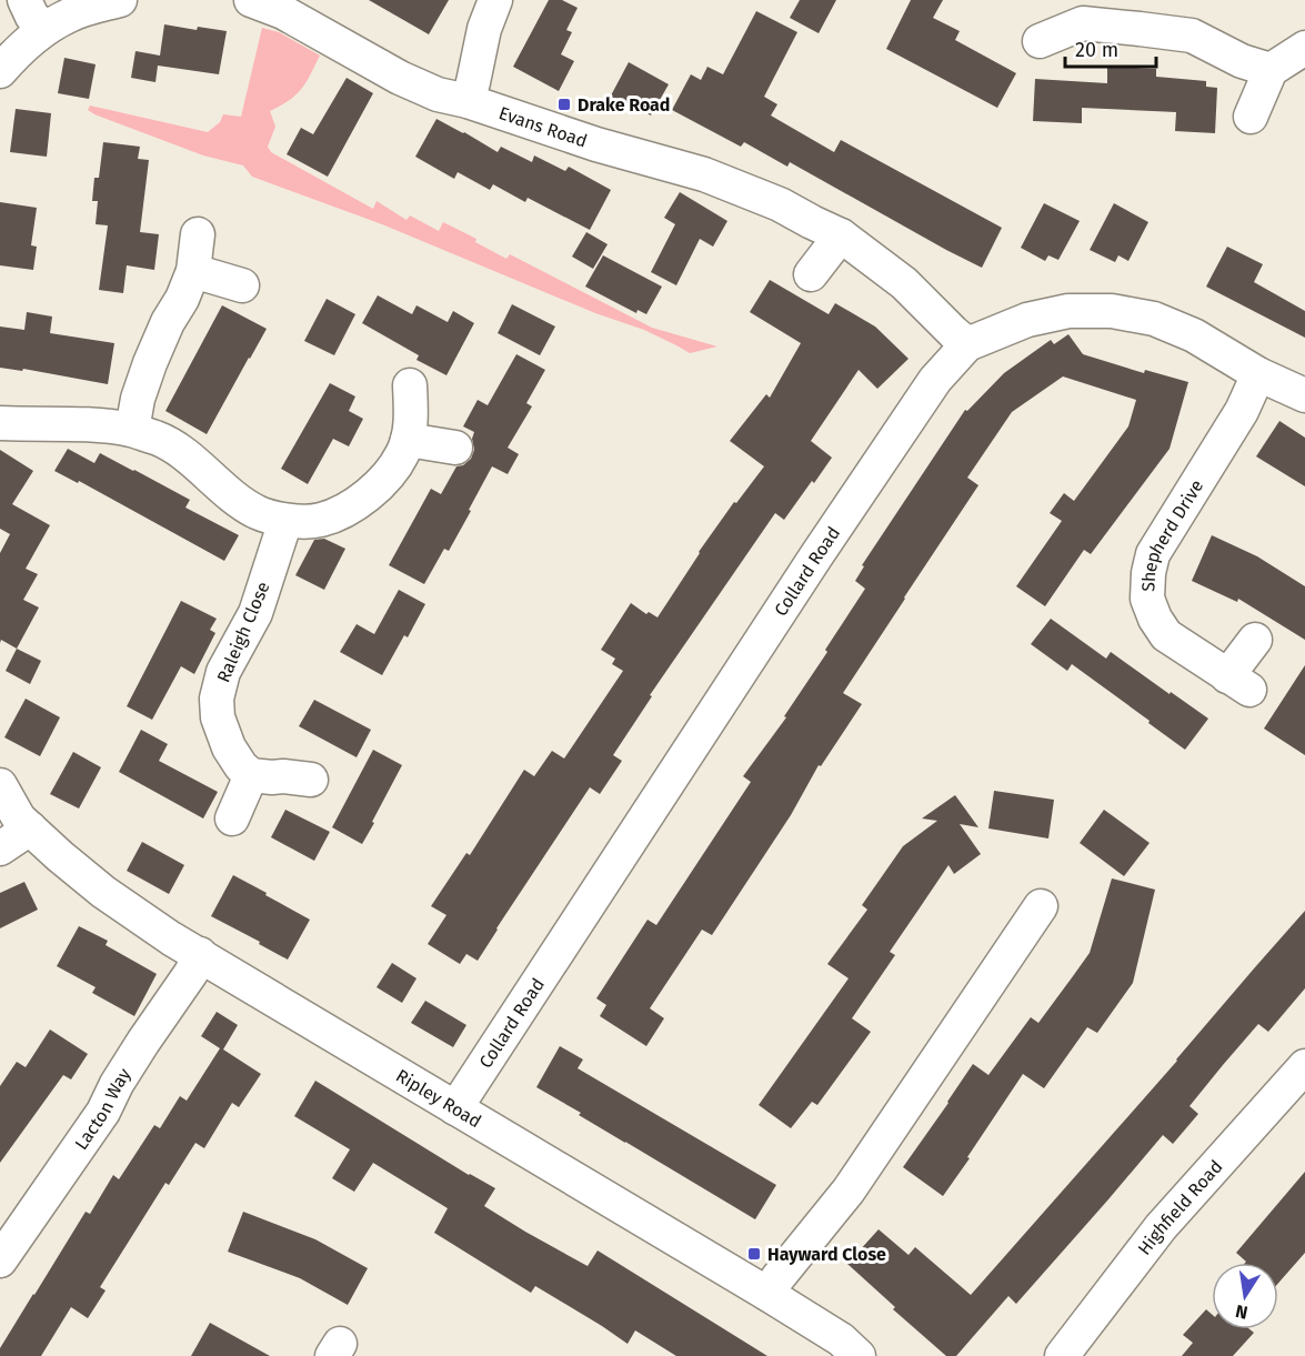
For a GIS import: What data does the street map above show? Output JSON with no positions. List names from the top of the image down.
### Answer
{
  "streets": {
    "street": [
      "Evans Road",
      "Shepherd Drive",
      "Collard Road",
      "Raleigh Close",
      "Ripley Road",
      "Lacton Way",
      "Highfield Road"
    ]
  },
  "crossings": [
    ["Evans Road", "Collard Road"],
    ["Shepherd Drive", "Collard Road"],
    ["Collard Road", "Ripley Road"],
    ["Ripley Road", "Lacton Way"]
  ],
  "places": {
    "transit": ["Drake Road", "Hayward Close"]
  },
  "scale_bar": "20 m",
  "north": "bottom"
}
